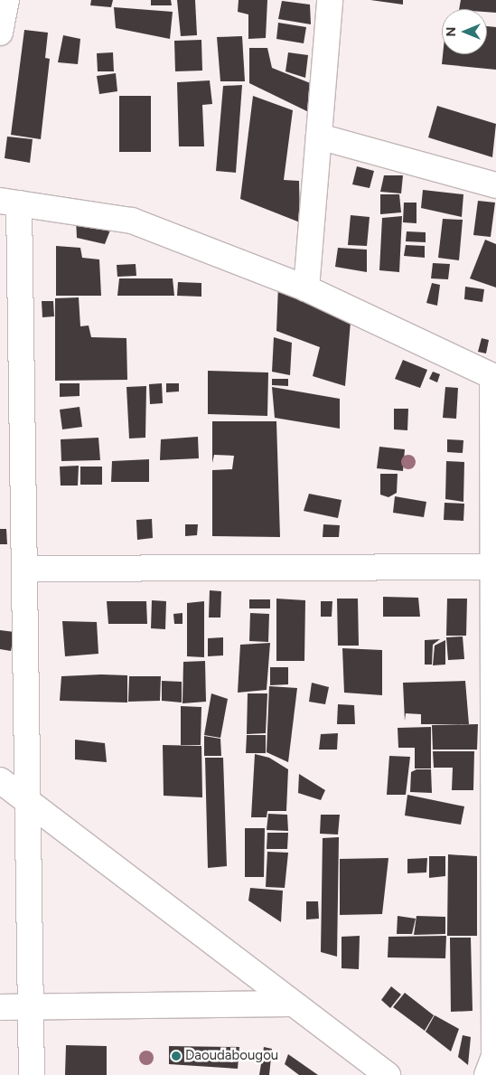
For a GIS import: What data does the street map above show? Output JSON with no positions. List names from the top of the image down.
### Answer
{
  "places": ["Daoudabougou"],
  "north": "left"
}
